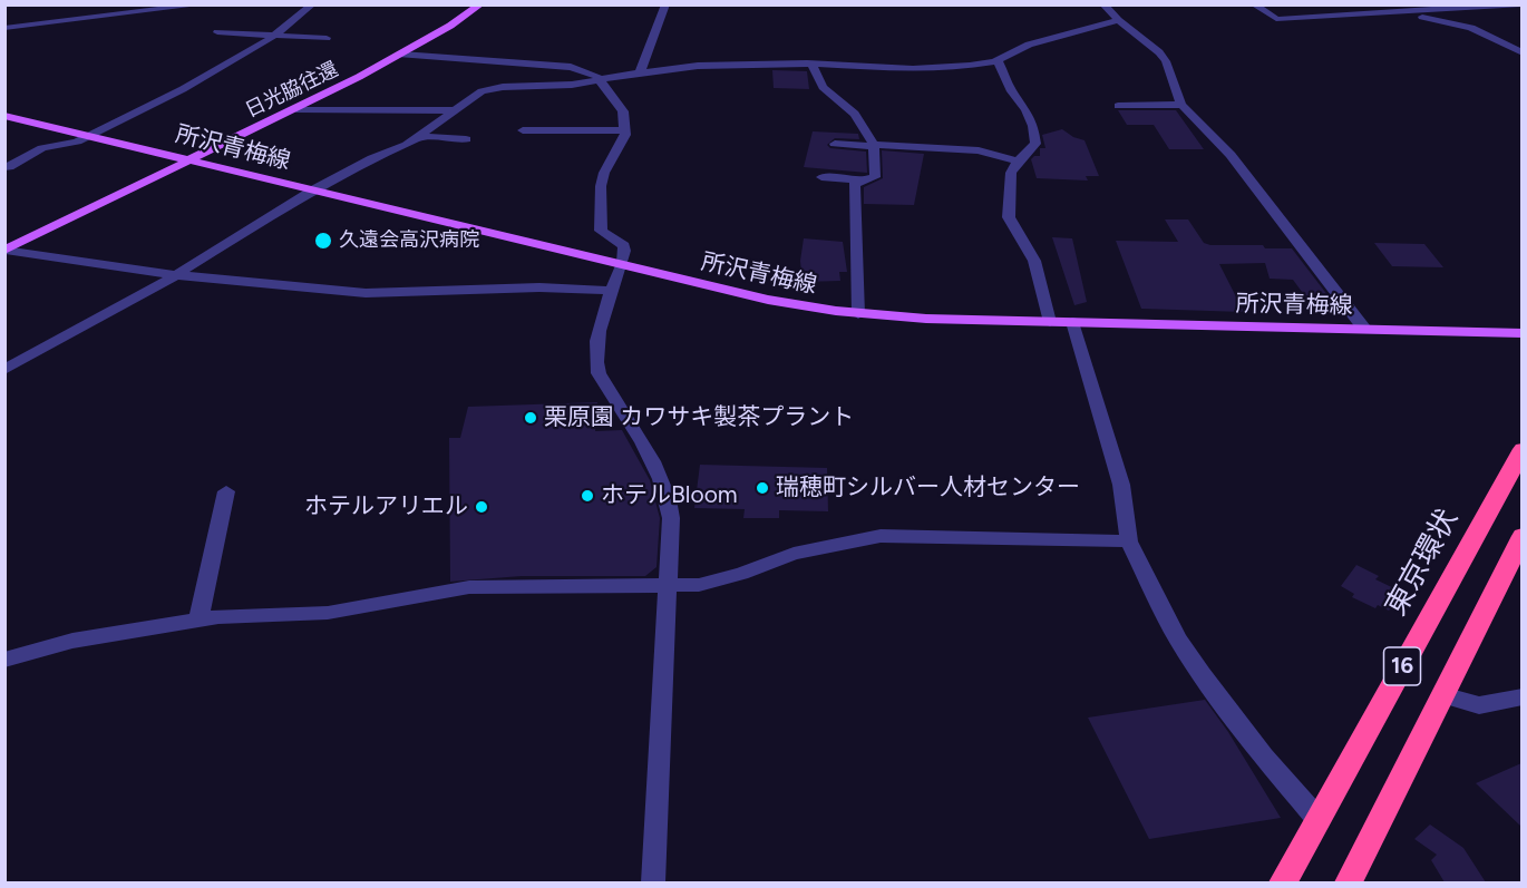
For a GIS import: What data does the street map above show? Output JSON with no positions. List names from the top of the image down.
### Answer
{
  "streets": {
    "highway": ["東京環状", "16"],
    "main road": ["日光脇往還", "所沢青梅線"]
  },
  "crossings": [
    ["日光脇往還", "所沢青梅線"]
  ],
  "places": [
    "久遠会高沢病院",
    "栗原園 カワサキ製茶プラント",
    "瑞穂町シルバー人材センター",
    "ホテルBloom",
    "ホテルアリエル"
  ]
}
